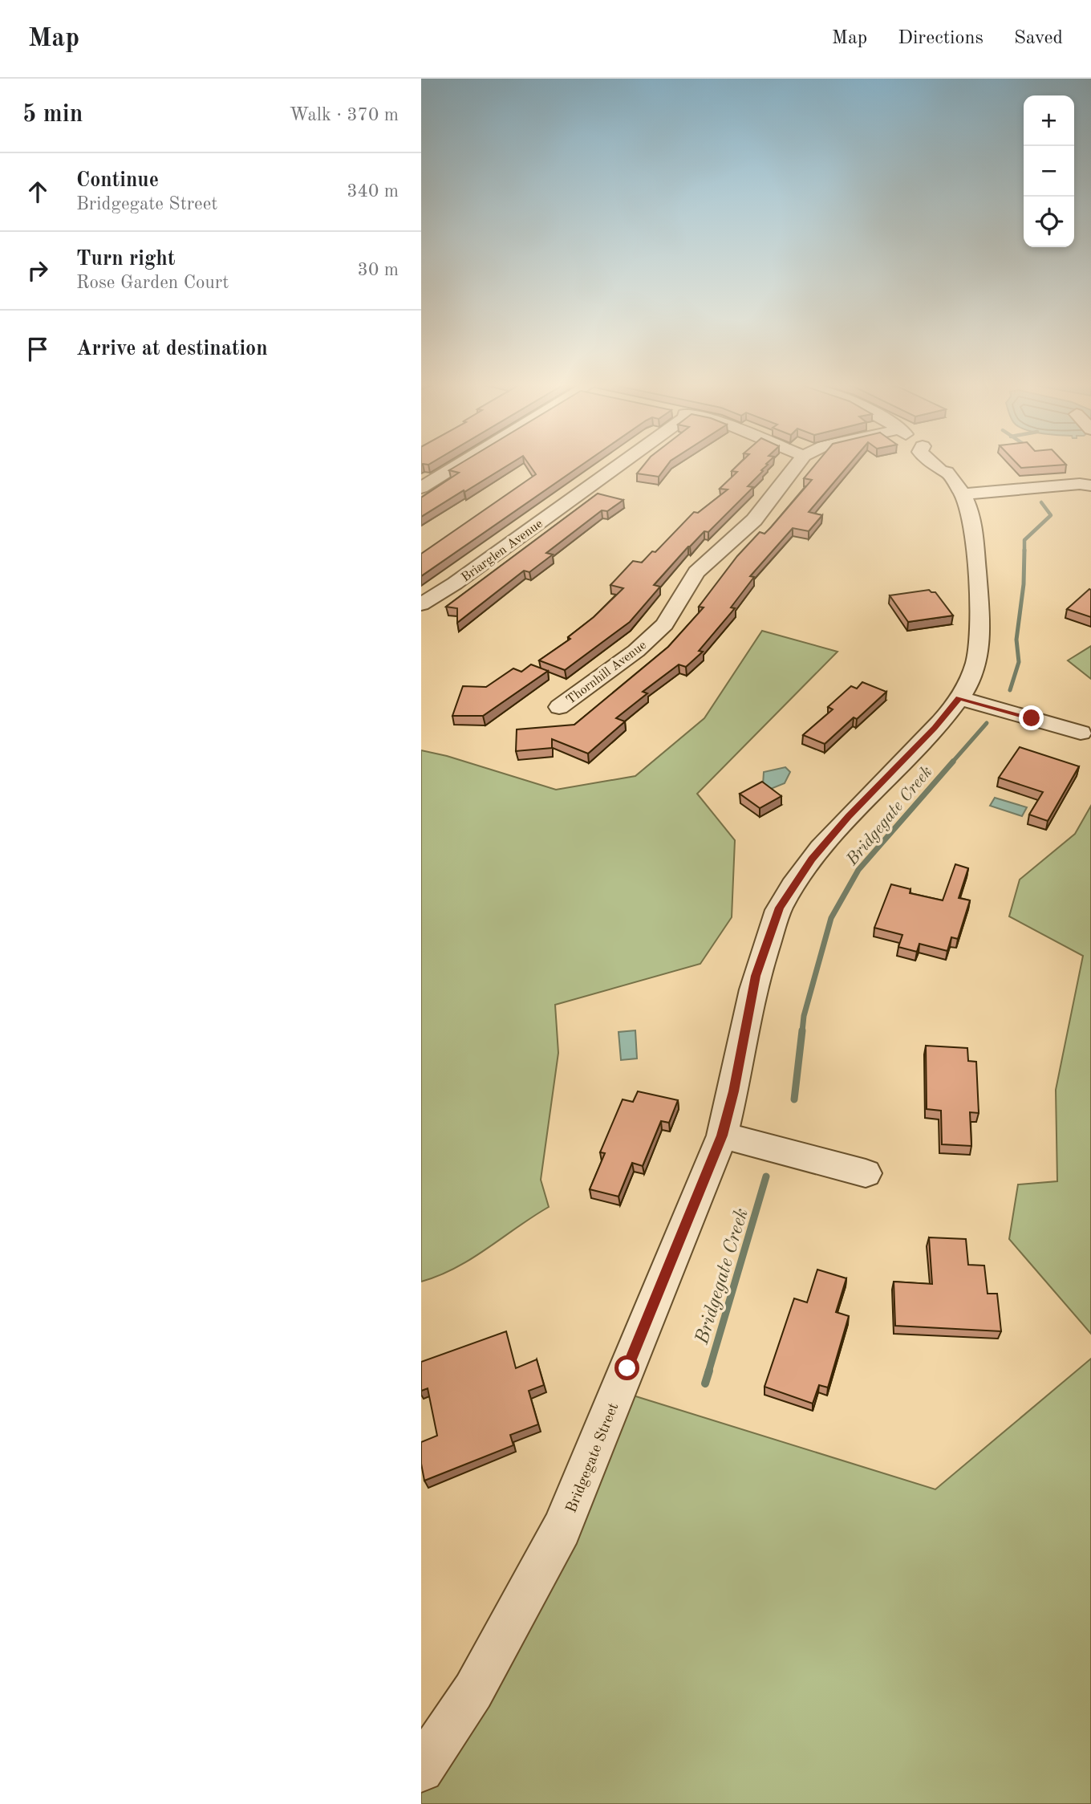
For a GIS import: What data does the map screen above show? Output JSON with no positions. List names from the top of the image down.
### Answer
{
  "streets": {
    "street": ["Briarglen Avenue", "Thornhill Avenue", "Bridgegate Street"]
  },
  "water": ["Bridgegate Creek"],
  "page": {
    "header": "Map",
    "nav": ["Map", "Directions", "Saved"],
    "heading": ["5 min", "Walk · 370 m"],
    "map_buttons": ["+", "−"],
    "list": [
      ["Continue", "Bridgegate Street", "340 m"],
      ["Turn right", "Rose Garden Court", "30 m"],
      "Arrive at destination"
    ]
  }
}
